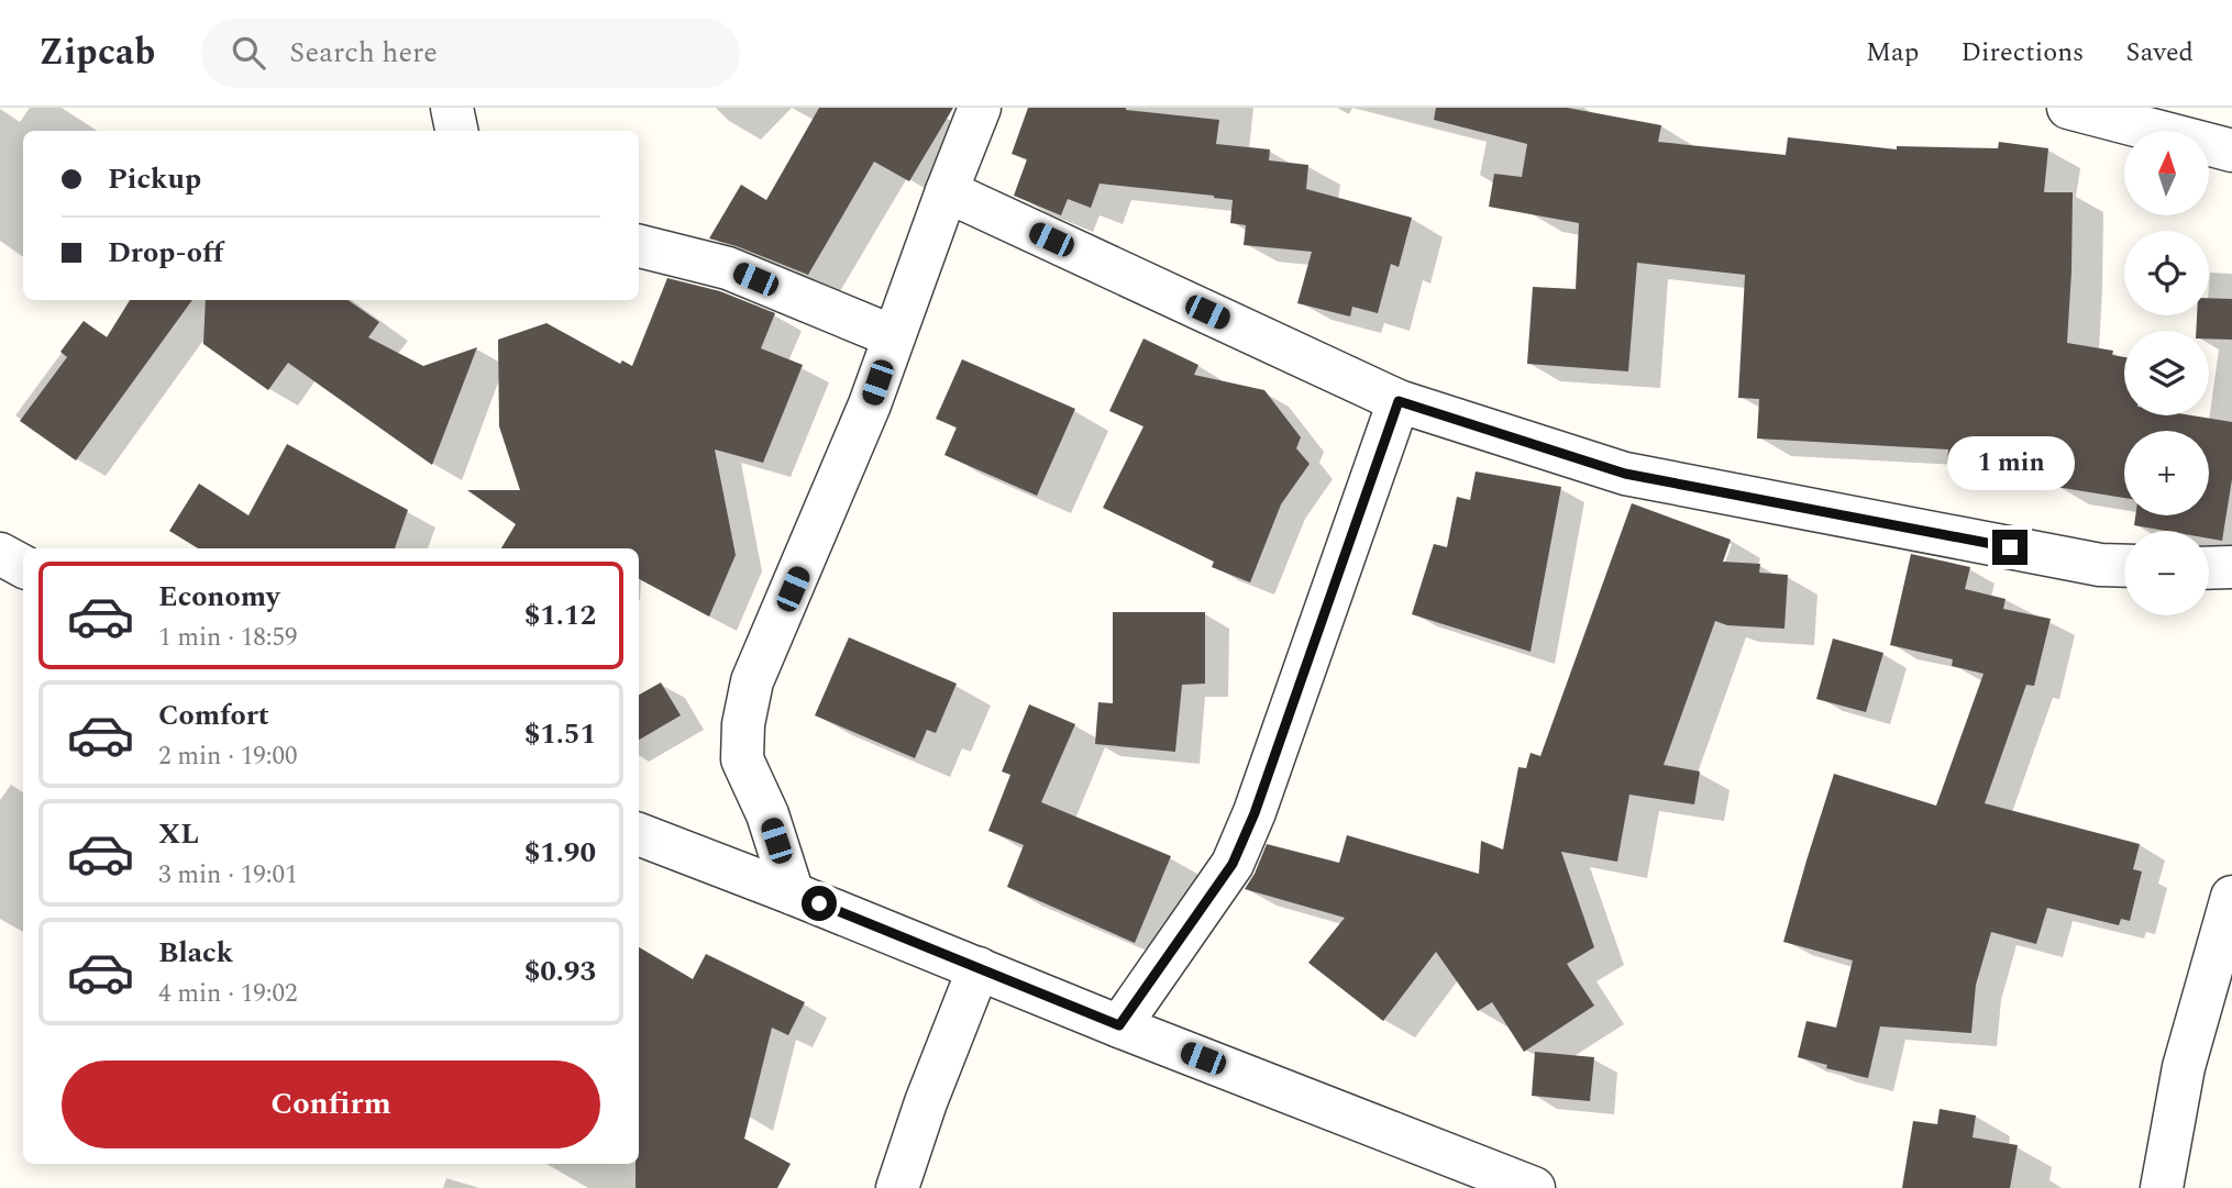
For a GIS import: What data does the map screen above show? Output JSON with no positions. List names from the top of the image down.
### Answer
{
  "north": "top",
  "page": {
    "header": "Zipcab",
    "search": "Search here",
    "nav": ["Map", "Directions", "Saved"],
    "map_buttons": ["+", "−"],
    "banner": ["Pickup", "Drop-off"],
    "bubble": "1 min",
    "list": [
      {
        "name": "Economy",
        "note": "1 min · 18:59",
        "value": "$1.12"
      },
      {
        "name": "Comfort",
        "note": "2 min · 19:00",
        "value": "$1.51"
      },
      {
        "name": "XL",
        "note": "3 min · 19:01",
        "value": "$1.90"
      },
      {
        "name": "Black",
        "note": "4 min · 19:02",
        "value": "$0.93"
      }
    ],
    "buttons": "Confirm"
  }
}
